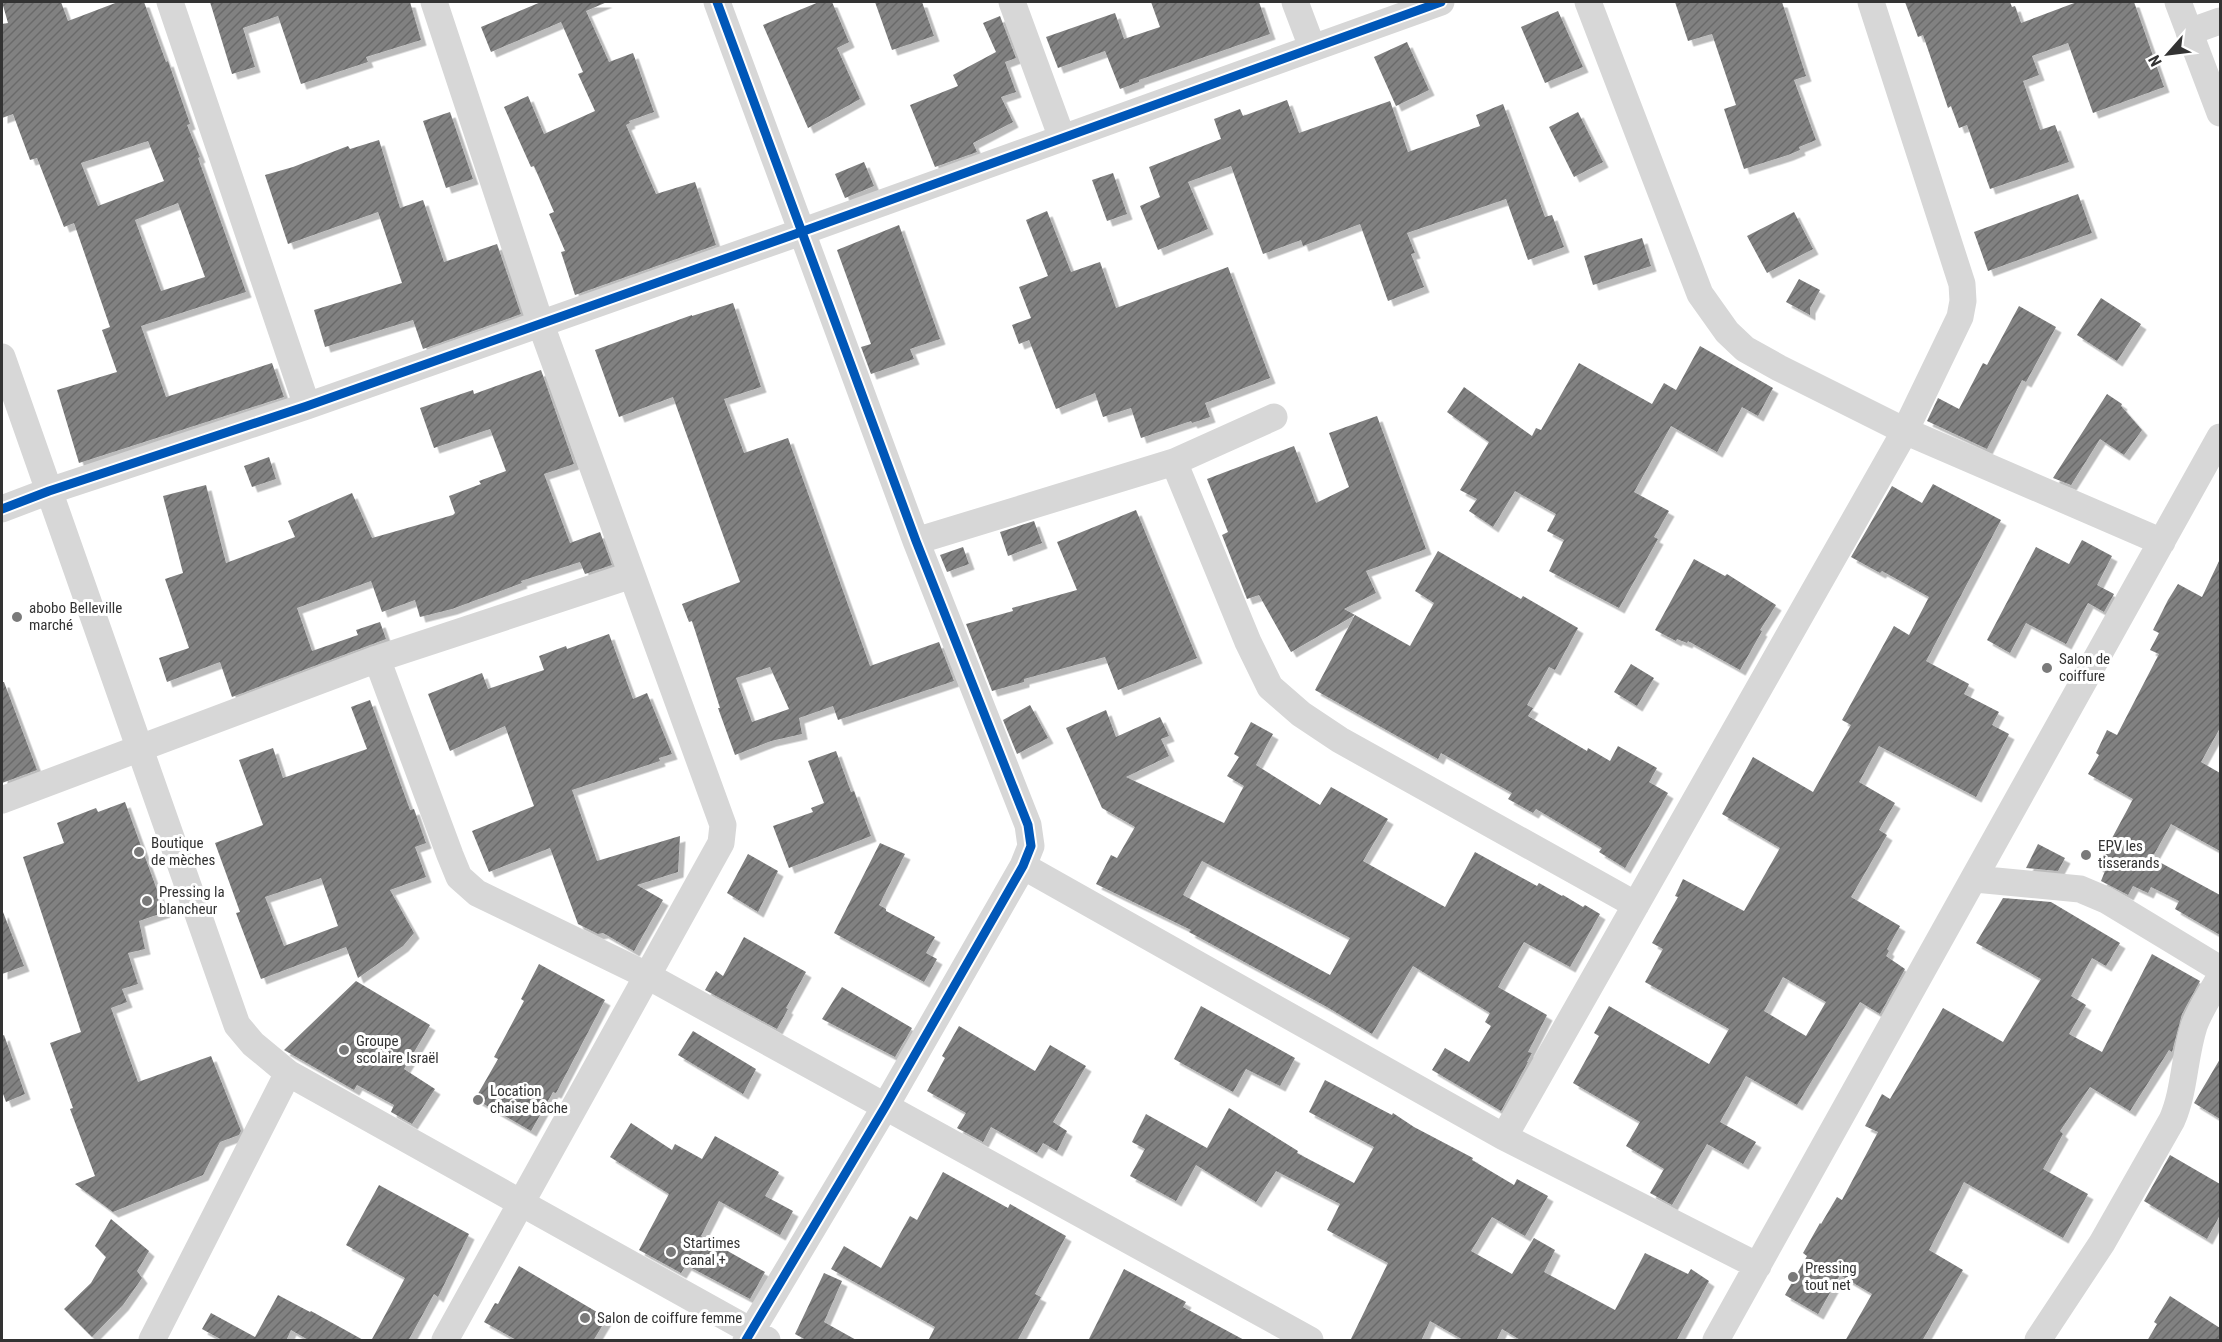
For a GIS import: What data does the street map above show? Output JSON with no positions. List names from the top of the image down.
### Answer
{
  "places": [
    "abobo Belleville marché",
    "Salon de coiffure",
    "Boutique de mèches",
    "EPV les tisserands",
    "Pressing la blancheur",
    "Groupe scolaire Israël",
    "Location chaise bâche",
    "Startimes canal +",
    "Pressing tout net",
    "Salon de coiffure femme"
  ],
  "north": "bottom left"
}
